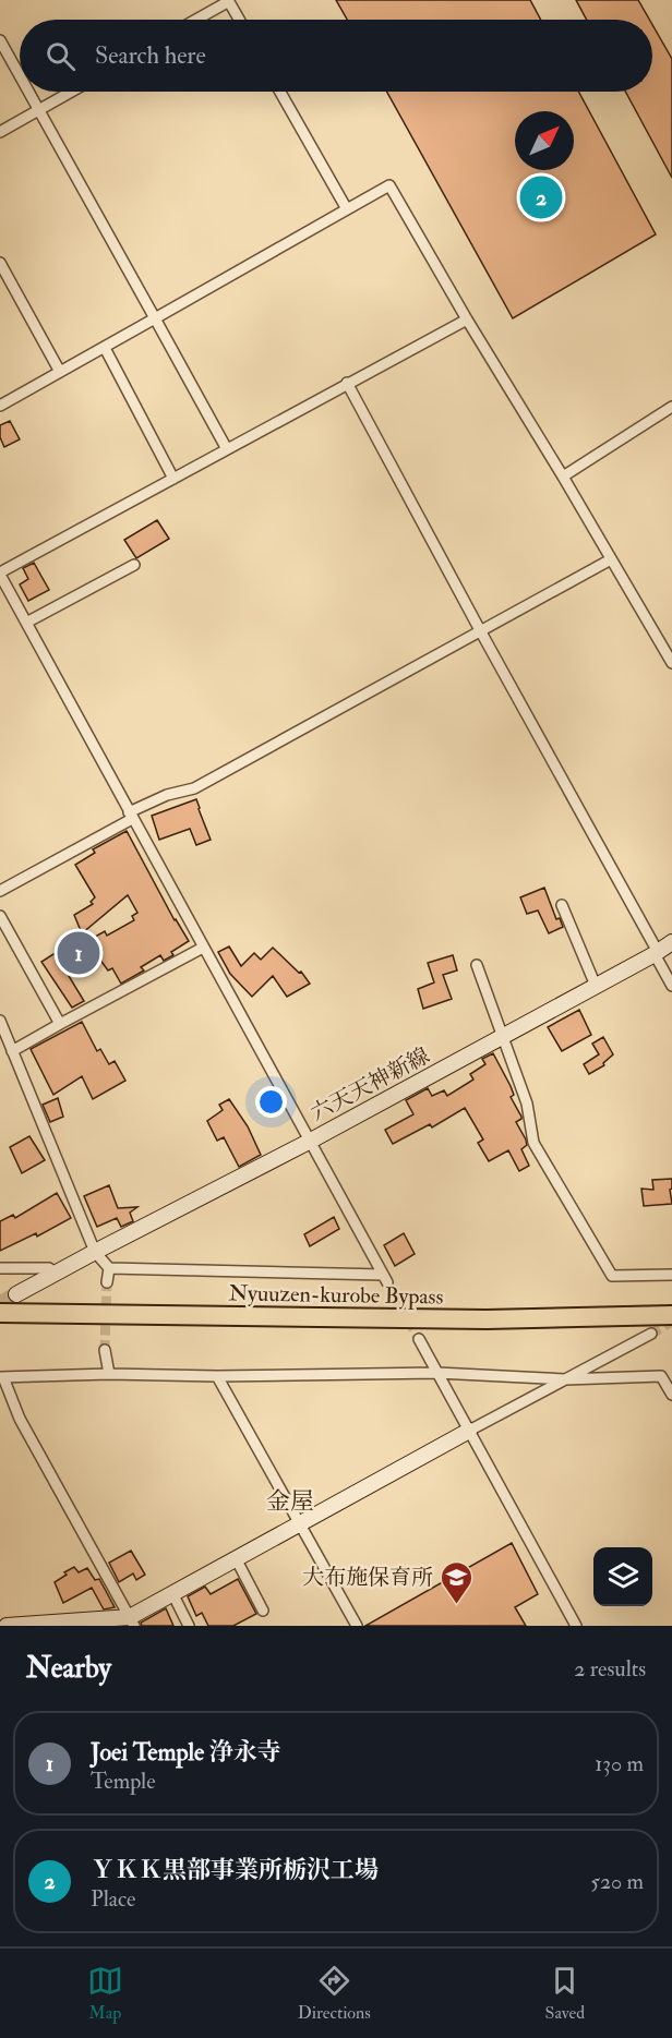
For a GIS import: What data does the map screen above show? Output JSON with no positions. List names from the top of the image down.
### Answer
{
  "streets": {
    "highway": ["Nyuuzen-kurobe Bypass"],
    "main road": ["六天天神新線"]
  },
  "districts": ["金屋"],
  "places": {
    "school or university": ["大布施保育所"]
  },
  "north": "top right",
  "page": {
    "search": "Search here",
    "pins": ["2", "1"],
    "heading": ["Nearby", "2 results"],
    "list": [
      {
        "mark": "1",
        "name": "Joei Temple 浄永寺",
        "note": "Temple",
        "value": "130 m"
      },
      {
        "mark": "2",
        "name": "ＹＫＫ黒部事業所栃沢工場",
        "note": "Place",
        "value": "520 m"
      }
    ],
    "nav": ["Map", "Directions", "Saved"]
  }
}
